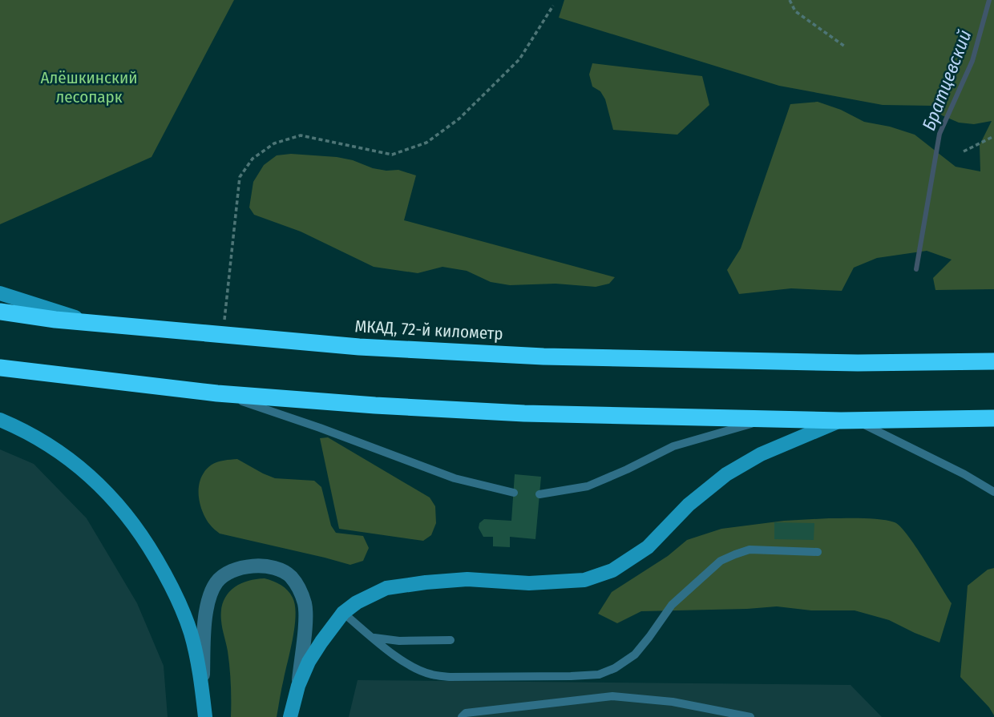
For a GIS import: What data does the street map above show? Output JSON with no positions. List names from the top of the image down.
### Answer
{
  "streets": {
    "highway": ["МКАД, 72-й километр"]
  },
  "water": ["Братцевский"],
  "parks": ["Алёшкинский лесопарк"]
}
